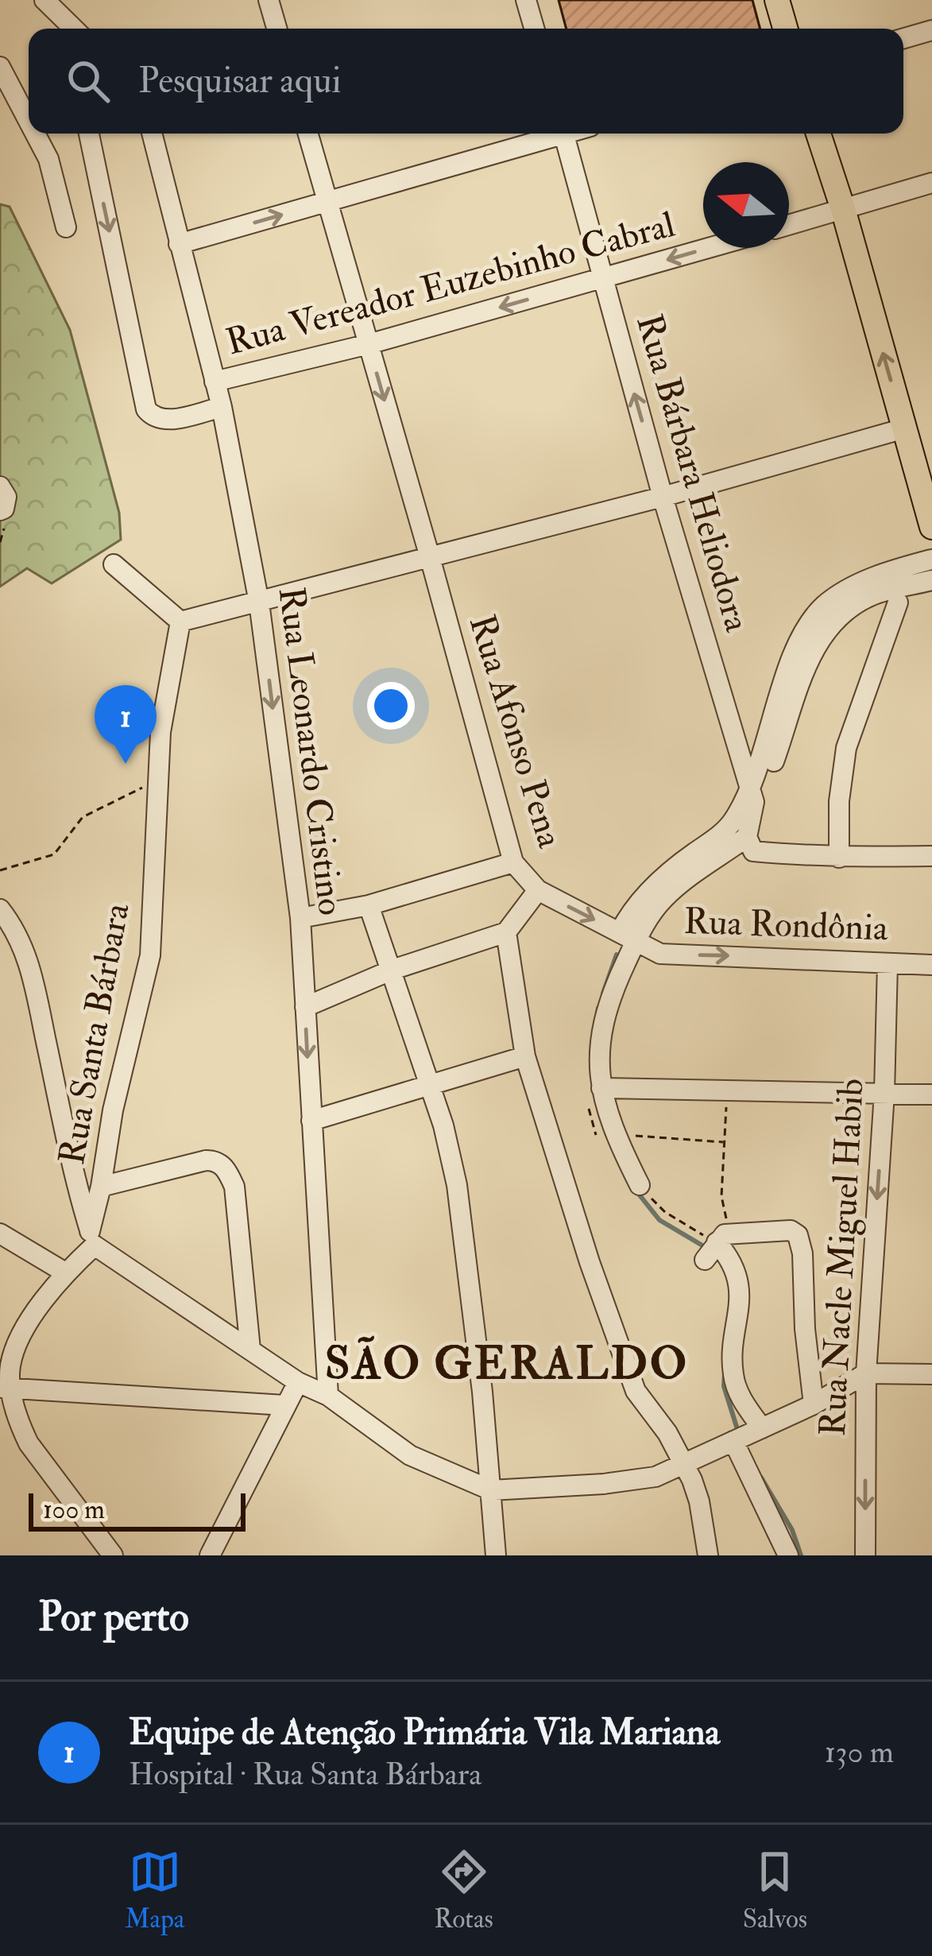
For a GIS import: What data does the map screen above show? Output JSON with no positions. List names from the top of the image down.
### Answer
{
  "streets": {
    "street": [
      "Rua Vereador Euzebinho Cabral",
      "Rua Bárbara Heliodora",
      "Rua Afonso Pena",
      "Rua Leonardo Cristino",
      "Rua Rondônia",
      "Rua Santa Bárbara",
      "Rua Nacle Miguel Habib"
    ]
  },
  "crossings": [
    ["Rua Vereador Euzebinho Cabral", "Rua Bárbara Heliodora"],
    ["Rua Vereador Euzebinho Cabral", "Rua Afonso Pena"],
    ["Rua Vereador Euzebinho Cabral", "Rua Leonardo Cristino"],
    ["Rua Afonso Pena", "Rua Rondônia"],
    ["Rua Rondônia", "Rua Nacle Miguel Habib"]
  ],
  "districts": ["SÃO GERALDO"],
  "scale_bar": "100 m",
  "north": "left",
  "page": {
    "search": "Pesquisar aqui",
    "pins": "1",
    "scale": "100 m",
    "heading": "Por perto",
    "list": [
      {
        "mark": "1",
        "name": "Equipe de Atenção Primária Vila Mariana",
        "note": "Hospital · Rua Santa Bárbara",
        "value": "130 m"
      }
    ],
    "nav": ["Mapa", "Rotas", "Salvos"]
  }
}
